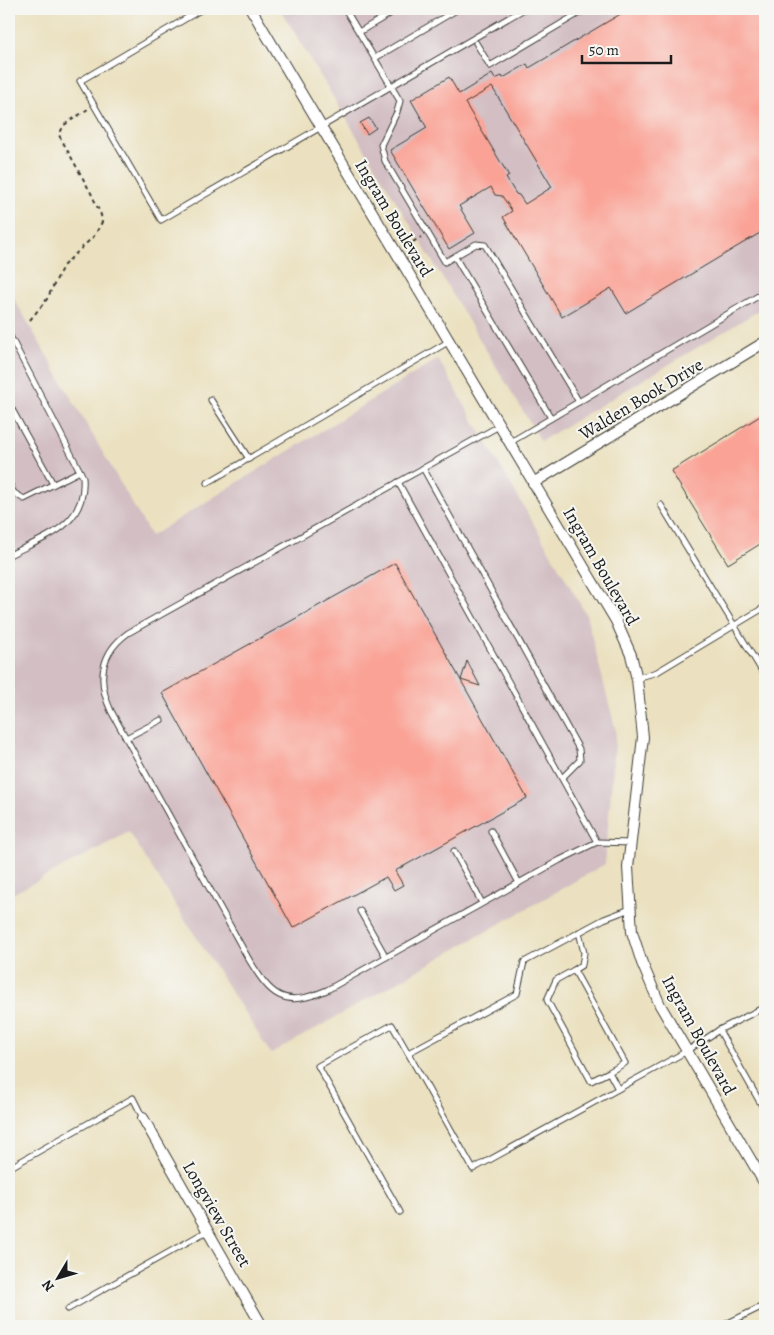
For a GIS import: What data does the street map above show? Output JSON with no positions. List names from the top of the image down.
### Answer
{
  "streets": {
    "street": ["Ingram Boulevard", "Walden Book Drive", "Longview Street"]
  },
  "crossings": [
    ["Ingram Boulevard", "Walden Book Drive"]
  ],
  "scale_bar": "50 m",
  "north": "bottom left"
}
